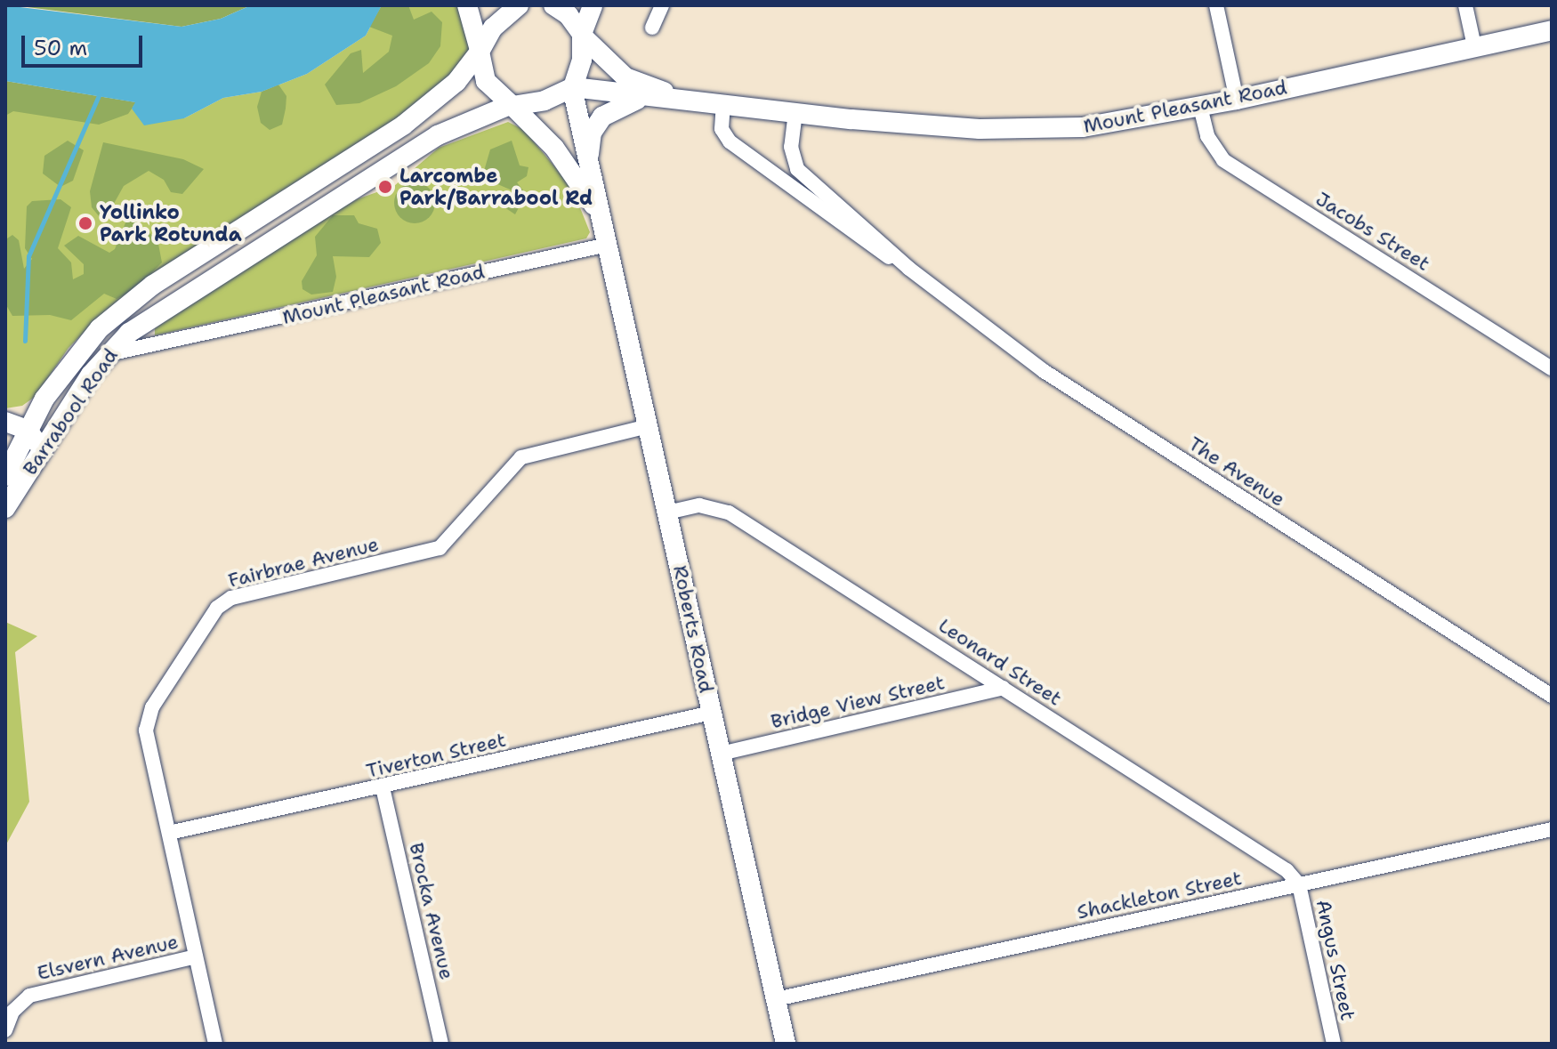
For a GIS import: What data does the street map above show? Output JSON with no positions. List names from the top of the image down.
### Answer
{
  "streets": {
    "street": [
      "Mount Pleasant Road",
      "Jacobs Street",
      "Barrabool Road",
      "The Avenue",
      "Fairbrae Avenue",
      "Roberts Road",
      "Leonard Street",
      "Bridge View Street",
      "Tiverton Street",
      "Shackleton Street",
      "Brocka Avenue",
      "Elsvern Avenue",
      "Angus Street"
    ]
  },
  "crossings": [
    ["Mount Pleasant Road", "Jacobs Street"],
    ["Mount Pleasant Road", "Barrabool Road"],
    ["Mount Pleasant Road", "The Avenue"],
    ["Mount Pleasant Road", "Roberts Road"],
    ["Barrabool Road", "Roberts Road"],
    ["Fairbrae Avenue", "Roberts Road"],
    ["Fairbrae Avenue", "Tiverton Street"],
    ["Fairbrae Avenue", "Elsvern Avenue"],
    ["Roberts Road", "Leonard Street"],
    ["Roberts Road", "Bridge View Street"],
    ["Roberts Road", "Tiverton Street"],
    ["Roberts Road", "Shackleton Street"],
    ["Leonard Street", "Bridge View Street"],
    ["Leonard Street", "Shackleton Street"],
    ["Leonard Street", "Angus Street"],
    ["Tiverton Street", "Brocka Avenue"],
    ["Shackleton Street", "Angus Street"]
  ],
  "places": ["Larcombe Park/Barrabool Rd", "Yollinko Park Rotunda"],
  "scale_bar": "50 m"
}
